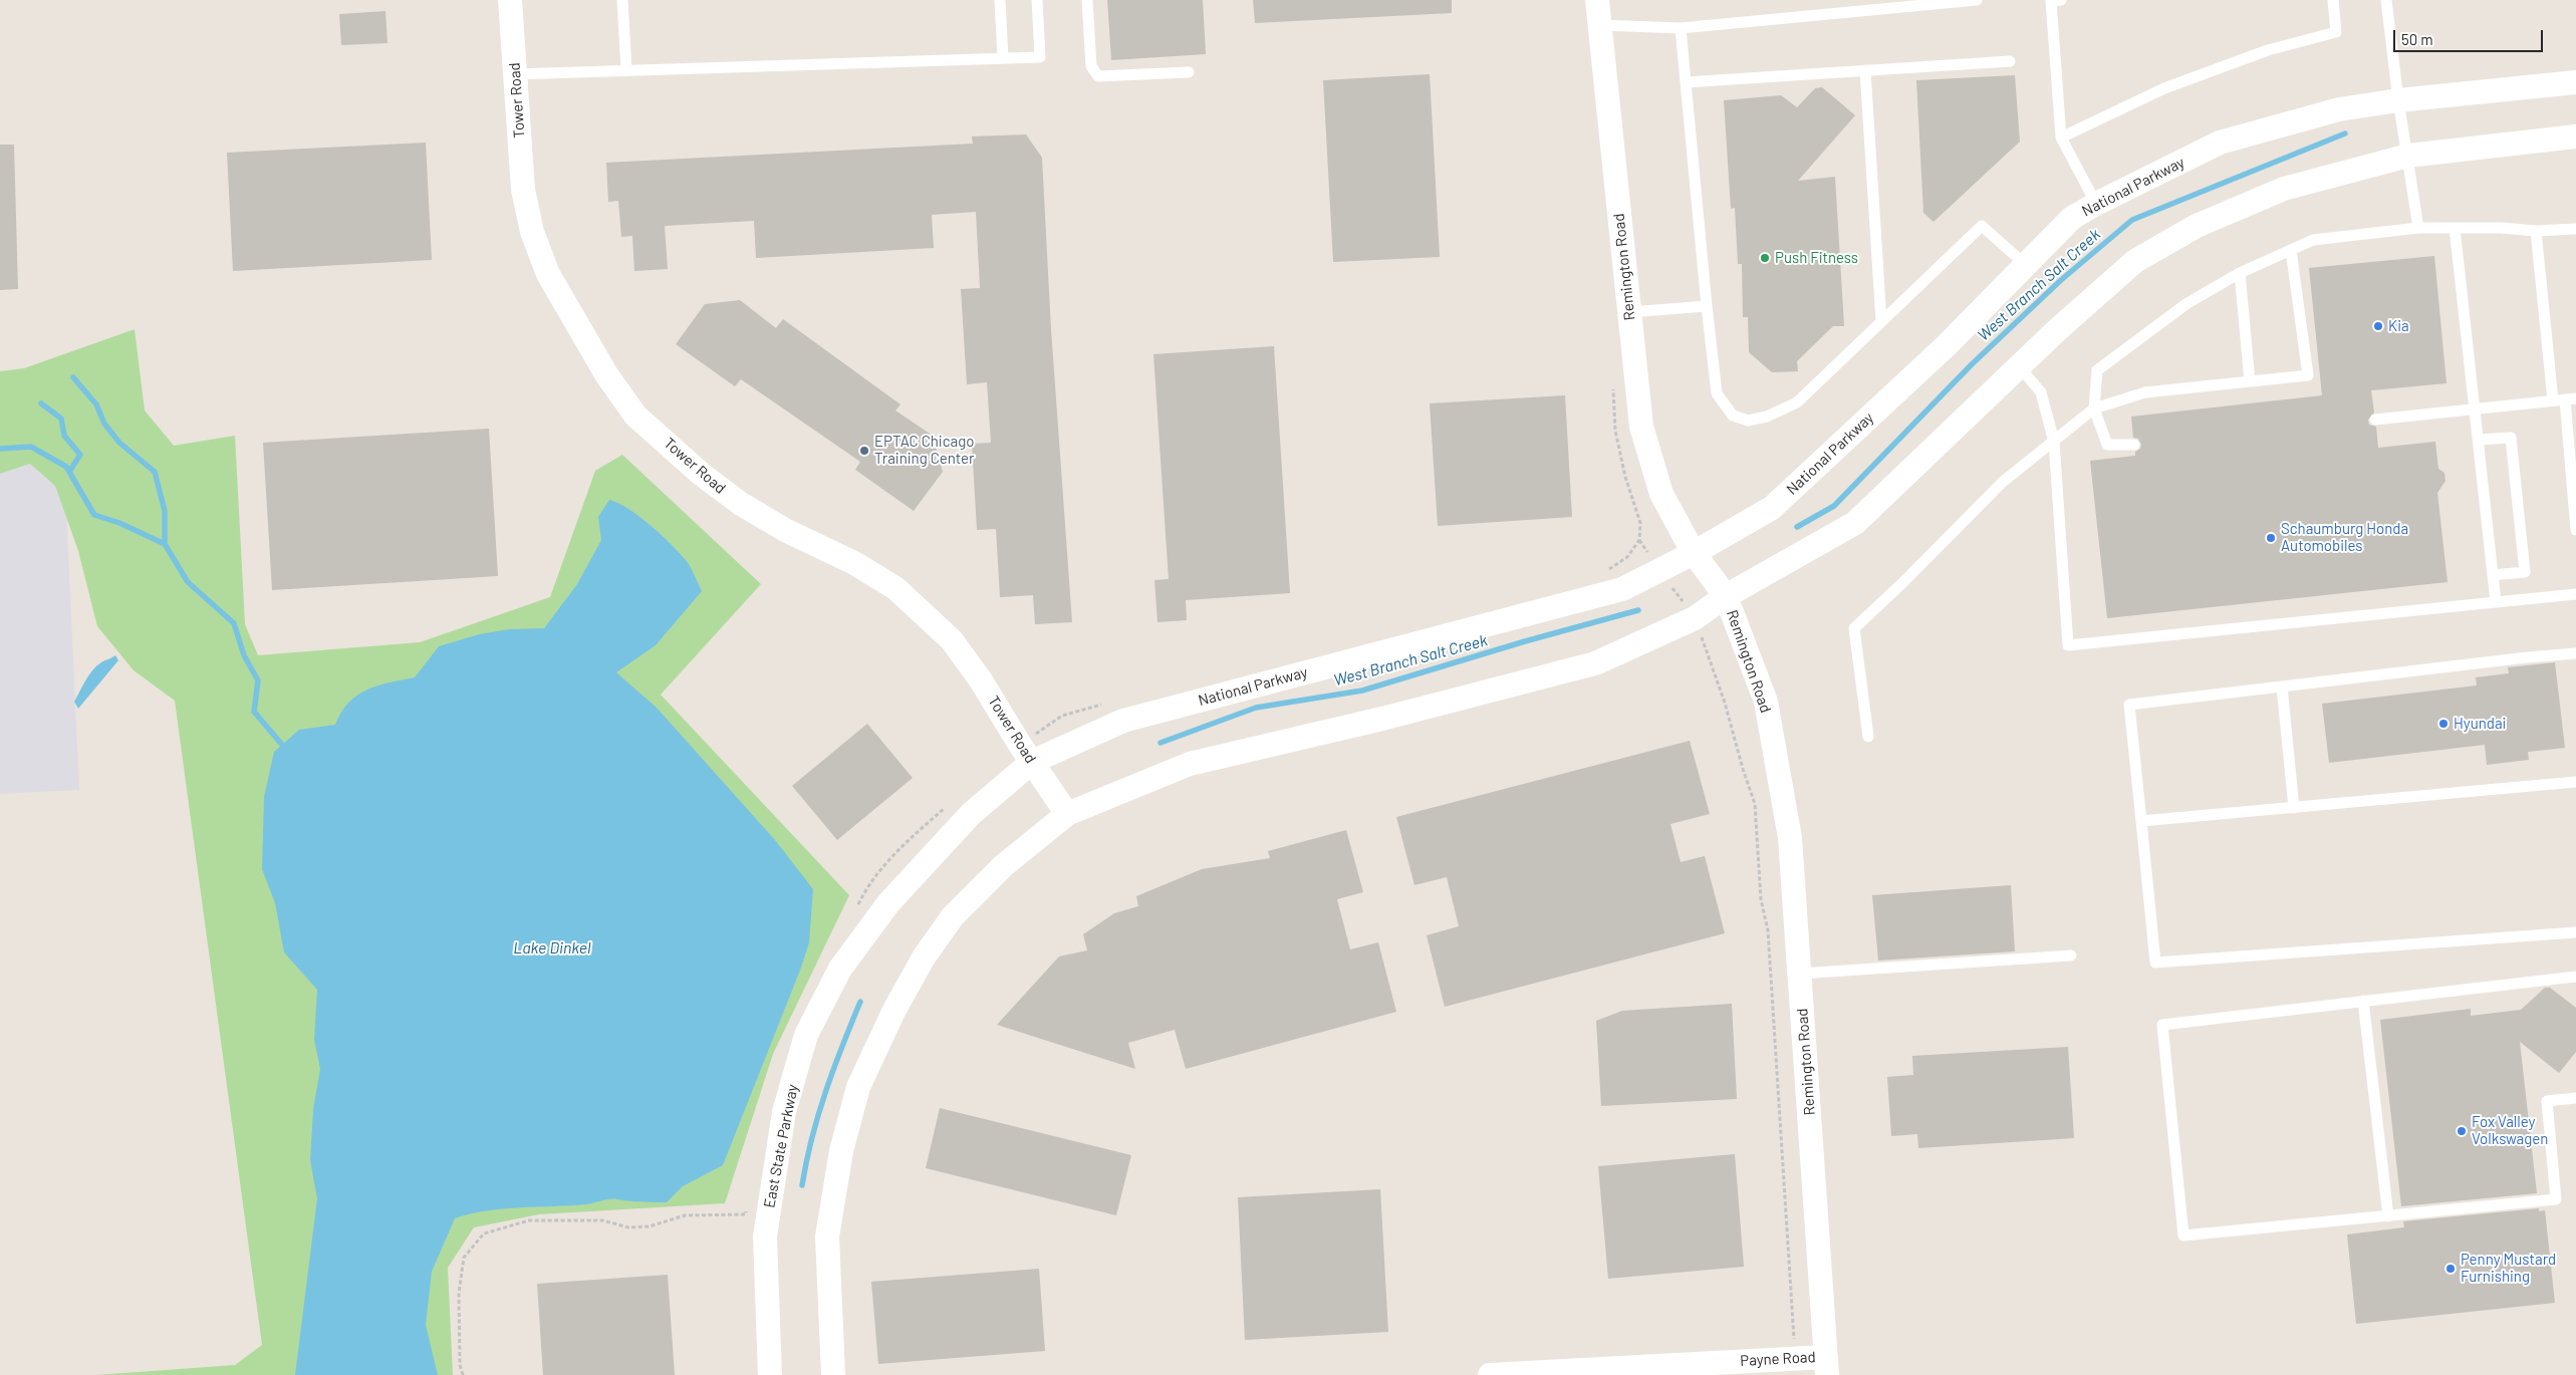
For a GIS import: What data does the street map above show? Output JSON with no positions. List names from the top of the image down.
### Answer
{
  "streets": {
    "street": [
      "Tower Road",
      "National Parkway",
      "Remington Road",
      "East State Parkway",
      "Payne Road"
    ]
  },
  "crossings": [
    ["Tower Road", "National Parkway"],
    ["Tower Road", "East State Parkway"],
    ["National Parkway", "Remington Road"],
    ["National Parkway", "East State Parkway"],
    ["Remington Road", "Payne Road"]
  ],
  "water": ["West Branch Salt Creek", "Lake Dinkel"],
  "places": [
    "Push Fitness",
    "Kia",
    "EPTAC Chicago Training Center",
    "Schaumburg Honda Automobiles",
    "Hyundai",
    "Fox Valley Volkswagen",
    "Penny Mustard Furnishing"
  ],
  "scale_bar": "50 m"
}
